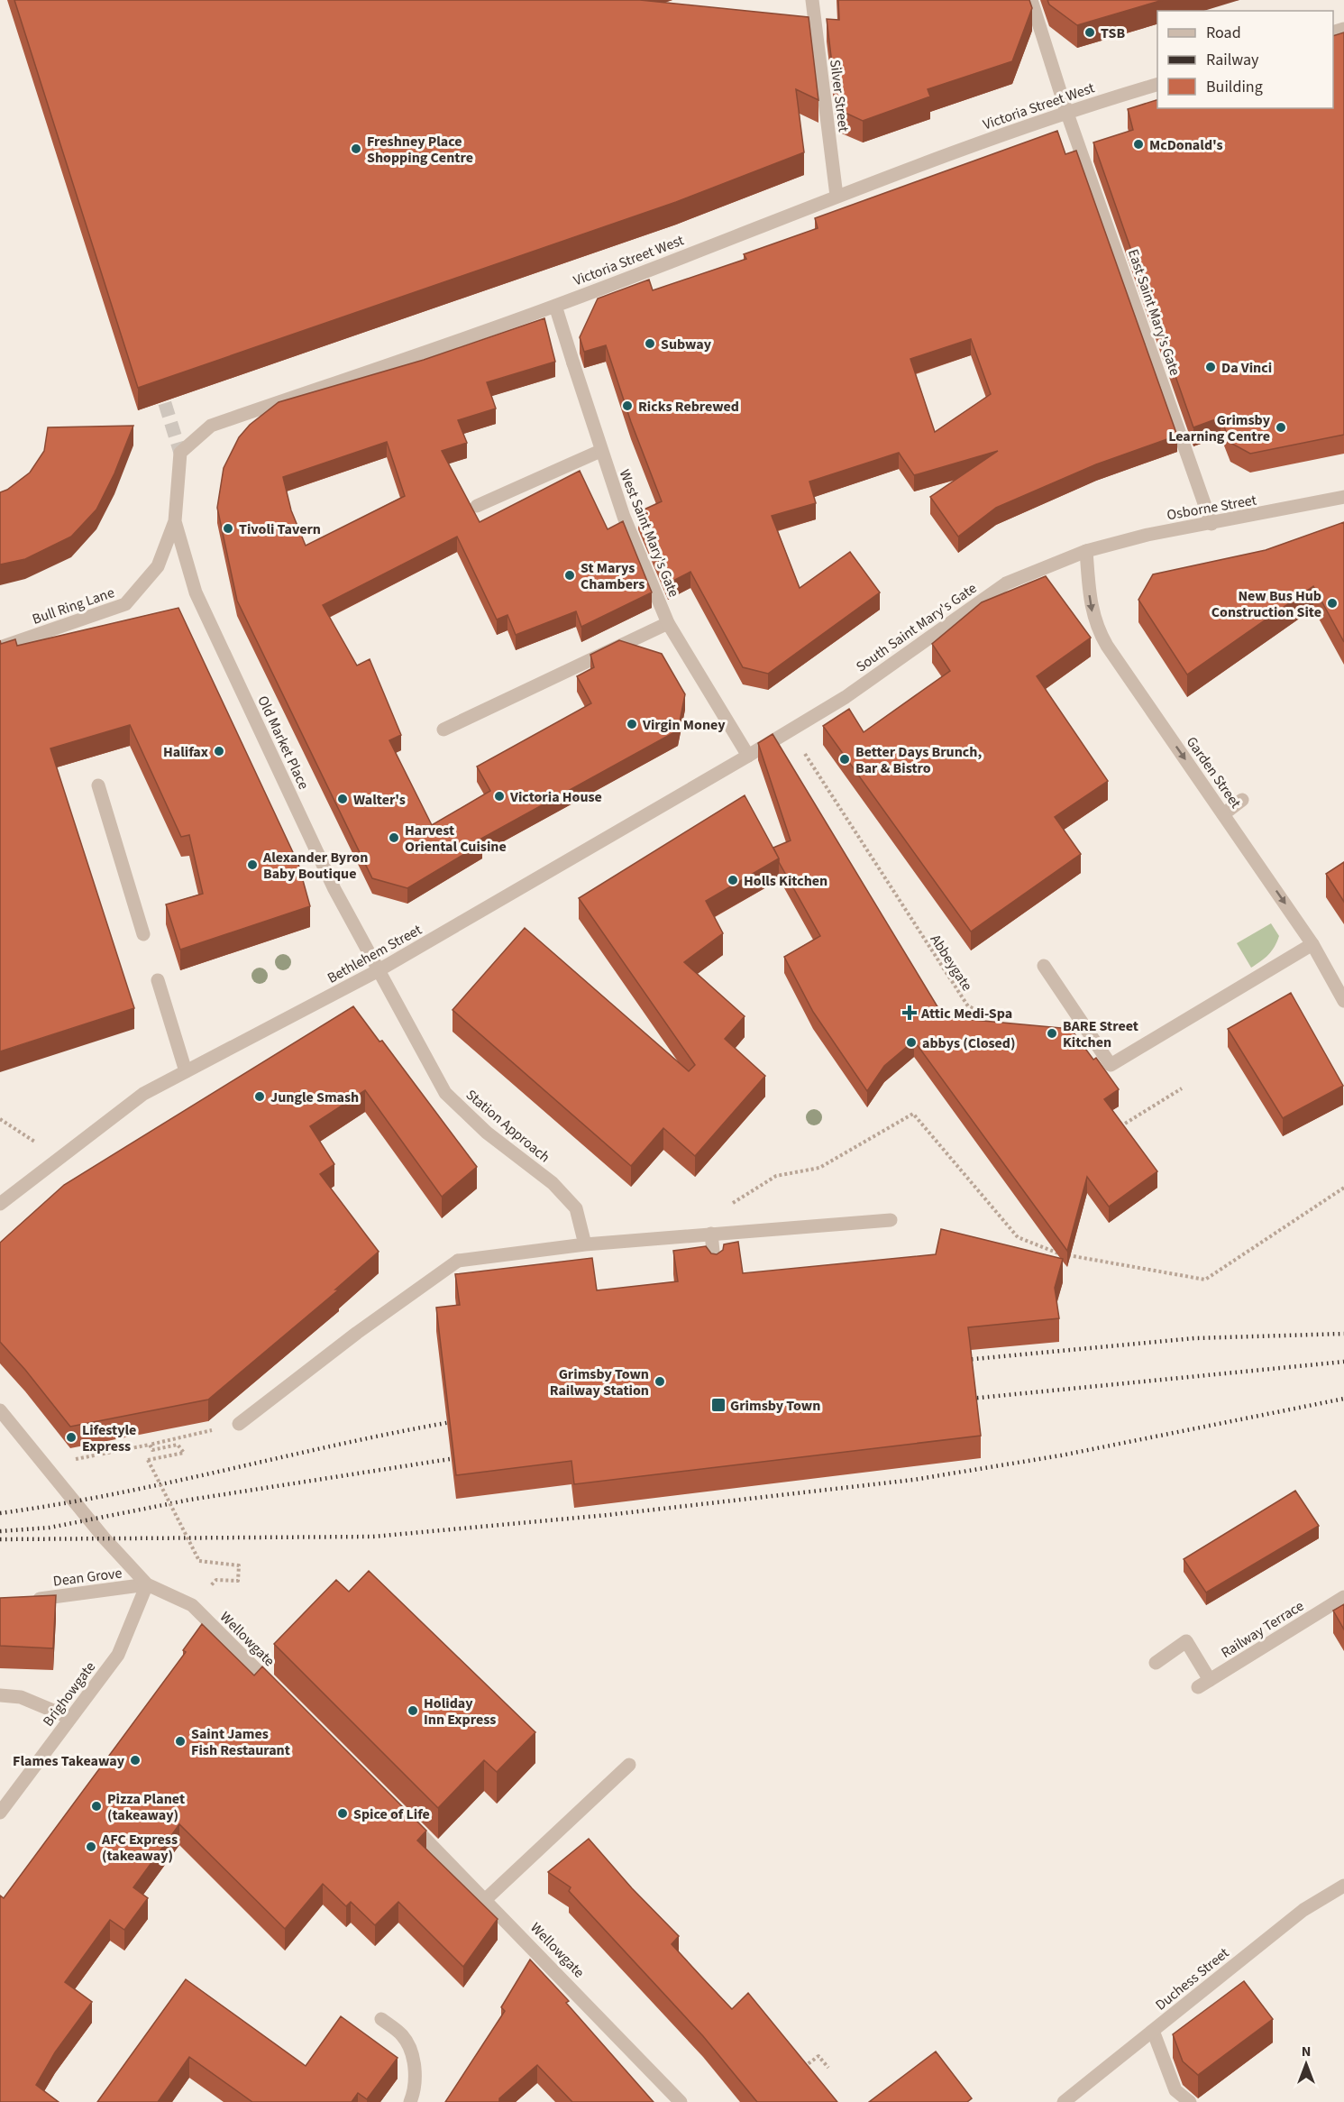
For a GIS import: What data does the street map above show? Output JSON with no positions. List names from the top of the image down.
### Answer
{
  "streets": {
    "street": [
      "Silver Street",
      "Victoria Street West",
      "East Saint Mary's Gate",
      "Osborne Street",
      "West Saint Mary's Gate",
      "Bull Ring Lane",
      "South Saint Mary's Gate",
      "Old Market Place",
      "Garden Street",
      "Bethlehem Street",
      "Station Approach",
      "Dean Grove",
      "Railway Terrace",
      "Wellowgate",
      "Brighowgate",
      "Duchess Street"
    ],
    "path": ["Abbeygate"]
  },
  "crossings": [
    ["Silver Street", "Victoria Street West"],
    ["Victoria Street West", "East Saint Mary's Gate"],
    ["Victoria Street West", "West Saint Mary's Gate"],
    ["Victoria Street West", "Bull Ring Lane"],
    ["Victoria Street West", "Old Market Place"],
    ["East Saint Mary's Gate", "Osborne Street"],
    ["Osborne Street", "South Saint Mary's Gate"],
    ["Osborne Street", "Garden Street"],
    ["West Saint Mary's Gate", "Bethlehem Street"],
    ["Bull Ring Lane", "Old Market Place"],
    ["South Saint Mary's Gate", "Garden Street"],
    ["South Saint Mary's Gate", "Bethlehem Street"],
    ["South Saint Mary's Gate", "Abbeygate"],
    ["Old Market Place", "Bethlehem Street"],
    ["Old Market Place", "Station Approach"],
    ["Bethlehem Street", "Station Approach"],
    ["Dean Grove", "Wellowgate"],
    ["Dean Grove", "Brighowgate"],
    ["Wellowgate", "Brighowgate"]
  ],
  "one_way": ["Garden Street"],
  "places": {
    "other": [
      "TSB",
      "McDonald's",
      "Freshney Place Shopping Centre",
      "Subway",
      "Da Vinci",
      "Ricks Rebrewed",
      "Grimsby Learning Centre",
      "Tivoli Tavern",
      "St Marys Chambers",
      "New Bus Hub Construction Site",
      "Virgin Money",
      "Halifax",
      "Better Days Brunch, Bar & Bistro",
      "Victoria House",
      "Walter's",
      "Harvest Oriental Cuisine",
      "Alexander Byron Baby Boutique",
      "Holls Kitchen",
      "BARE Street Kitchen",
      "abbys (Closed)",
      "Jungle Smash",
      "Grimsby Town Railway Station",
      "Lifestyle Express",
      "Holiday Inn Express",
      "Saint James Fish Restaurant",
      "Flames Takeaway",
      "Pizza Planet (takeaway)",
      "Spice of Life",
      "AFC Express (takeaway)"
    ],
    "health": ["Attic Medi-Spa"],
    "transit": ["Grimsby Town"]
  },
  "legend": ["Road", "Railway", "Building"],
  "north": "top"
}
